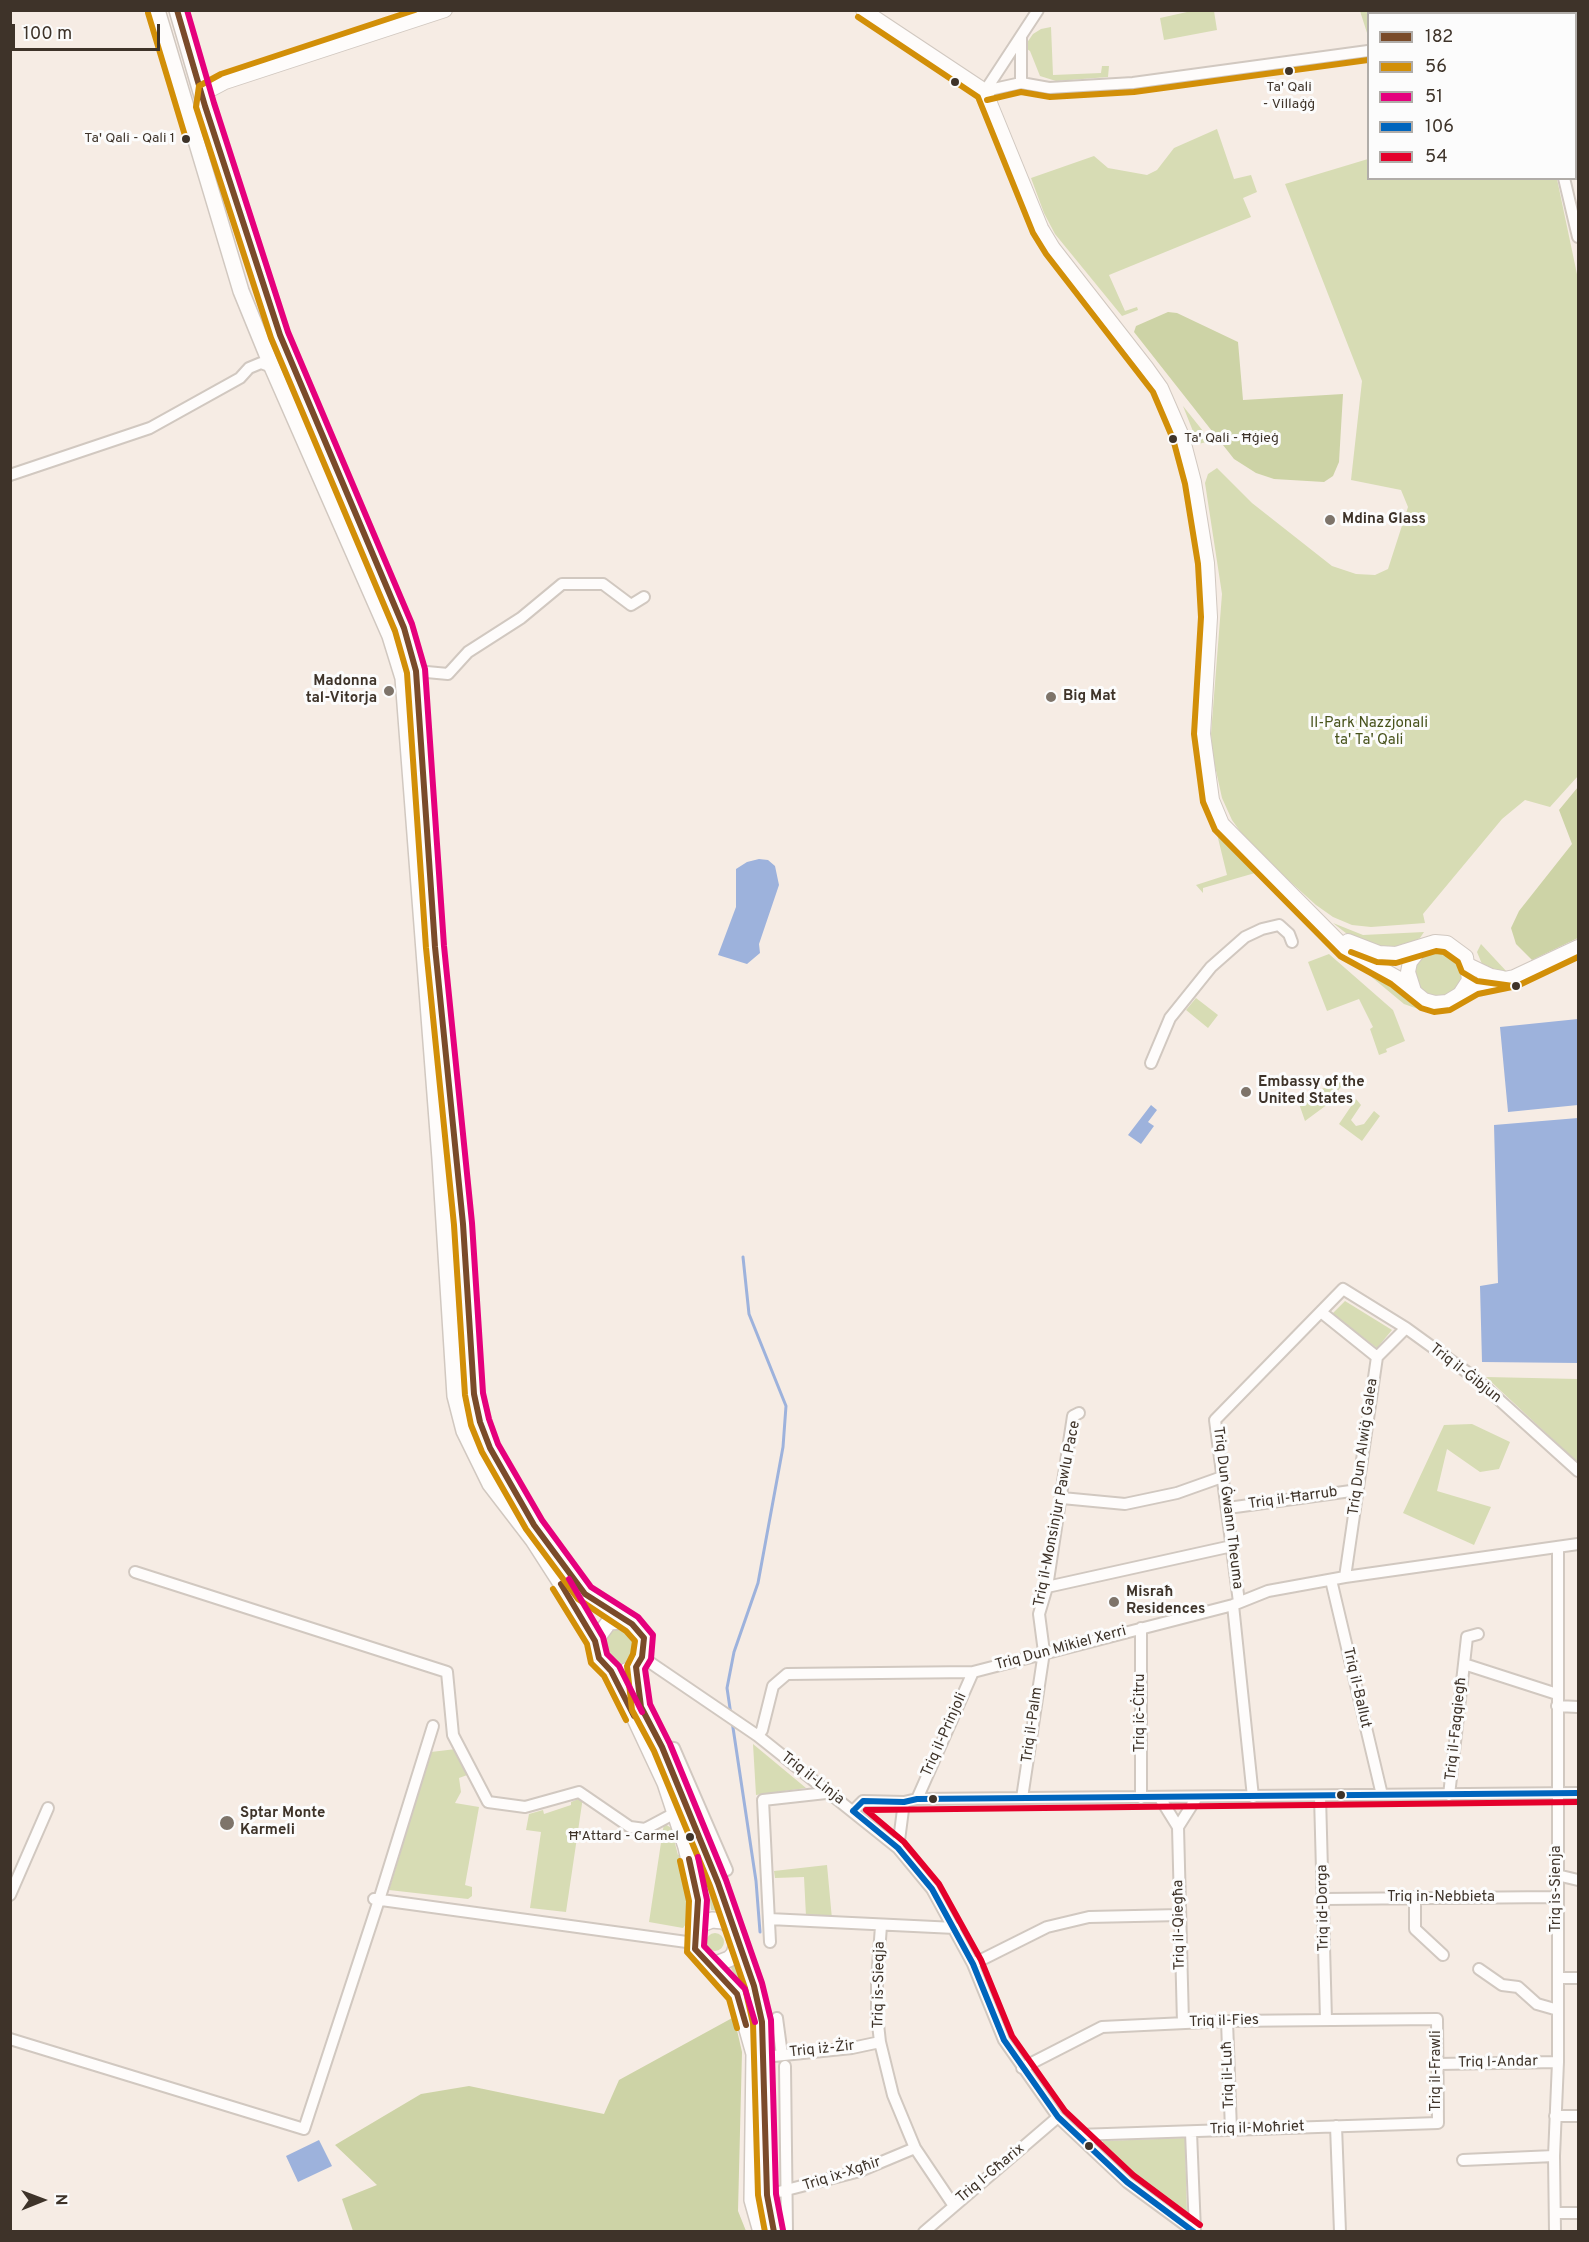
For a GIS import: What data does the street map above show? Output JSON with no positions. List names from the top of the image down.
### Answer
{
  "streets": {
    "street": [
      "Triq il-Ġibjun",
      "Triq Dun Alwiġ Galea",
      "Triq il-Ħarrub",
      "Triq Dun Ġwann Theuma",
      "Triq il-Monsinjur Pawlu Pace",
      "Triq Dun Mikiel Xerri",
      "Triq il-Ballut",
      "Triq iċ-Ċitru",
      "Triq il-Palm",
      "Triq il-Faqqiegħ",
      "Triq il-Prinjoli",
      "Triq il-Linja",
      "Triq is-Sienja",
      "Triq in-Nebbieta",
      "Triq id-Dorga",
      "Triq il-Qiegħa",
      "Triq is-Sieqja",
      "Triq il-Fies",
      "Triq iż-Żir",
      "Triq l-Andar",
      "Triq il-Frawli",
      "Triq il-Luħ",
      "Triq il-Moħriet",
      "Triq l-Għarix",
      "Triq ix-Xgħir"
    ]
  },
  "crossings": [
    ["Triq il-Ġibjun", "Triq Dun Alwiġ Galea"],
    ["Triq il-Ġibjun", "Triq Dun Ġwann Theuma"],
    ["Triq Dun Alwiġ Galea", "Triq il-Ħarrub"],
    ["Triq Dun Alwiġ Galea", "Triq Dun Mikiel Xerri"],
    ["Triq il-Ħarrub", "Triq Dun Ġwann Theuma"],
    ["Triq Dun Ġwann Theuma", "Triq Dun Mikiel Xerri"],
    ["Triq il-Monsinjur Pawlu Pace", "Triq Dun Mikiel Xerri"],
    ["Triq il-Monsinjur Pawlu Pace", "Triq il-Palm"],
    ["Triq Dun Mikiel Xerri", "Triq il-Ballut"],
    ["Triq Dun Mikiel Xerri", "Triq iċ-Ċitru"],
    ["Triq Dun Mikiel Xerri", "Triq il-Palm"],
    ["Triq Dun Mikiel Xerri", "Triq il-Prinjoli"],
    ["Triq Dun Mikiel Xerri", "Triq il-Linja"],
    ["Triq Dun Mikiel Xerri", "Triq is-Sienja"],
    ["Triq il-Faqqiegħ", "Triq is-Sienja"],
    ["Triq il-Linja", "Triq il-Fies"],
    ["Triq il-Linja", "Triq il-Moħriet"],
    ["Triq il-Linja", "Triq l-Għarix"],
    ["Triq is-Sienja", "Triq in-Nebbieta"],
    ["Triq is-Sienja", "Triq l-Andar"],
    ["Triq in-Nebbieta", "Triq id-Dorga"],
    ["Triq id-Dorga", "Triq il-Fies"],
    ["Triq il-Qiegħa", "Triq il-Fies"],
    ["Triq is-Sieqja", "Triq iż-Żir"],
    ["Triq is-Sieqja", "Triq l-Għarix"],
    ["Triq is-Sieqja", "Triq ix-Xgħir"],
    ["Triq il-Fies", "Triq il-Frawli"],
    ["Triq il-Fies", "Triq il-Luħ"],
    ["Triq l-Andar", "Triq il-Frawli"],
    ["Triq il-Frawli", "Triq il-Moħriet"],
    ["Triq il-Luħ", "Triq il-Moħriet"]
  ],
  "parks": ["Il-Park Nazzjonali ta' Ta' Qali"],
  "places": [
    "Ta' Qali - Villaġġ",
    "Ta' Qali - Qali 1",
    "Ta' Qali - Ħġieġ",
    "Mdina Glass",
    "Madonna tal-Vitorja",
    "Big Mat",
    "Embassy of the United States",
    "Misraħ Residences",
    "Sptar Monte Karmeli",
    "Ħ'Attard - Carmel"
  ],
  "lines": [
    "transit line 182",
    "transit line 56",
    "transit line 51",
    "transit line 106",
    "transit line 54"
  ],
  "legend": [
    "182",
    "56",
    "51",
    "106",
    "54"
  ],
  "scale_bar": "100 m",
  "north": "right"
}
